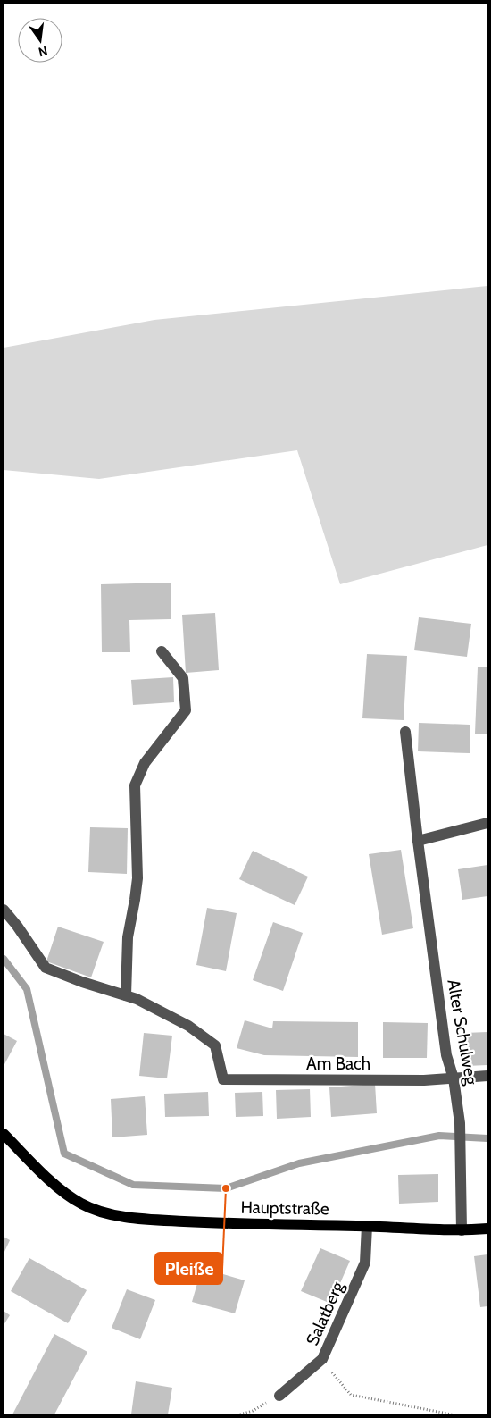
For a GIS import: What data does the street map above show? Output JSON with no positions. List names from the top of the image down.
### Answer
{
  "streets": {
    "main road": ["Hauptstraße"],
    "street": ["Alter Schulweg", "Am Bach", "Salatberg"]
  },
  "crossings": [
    ["Alter Schulweg", "Am Bach"],
    ["Alter Schulweg", "Hauptstraße"],
    ["Hauptstraße", "Salatberg"]
  ],
  "places": ["Pleiße"],
  "north": "bottom"
}
